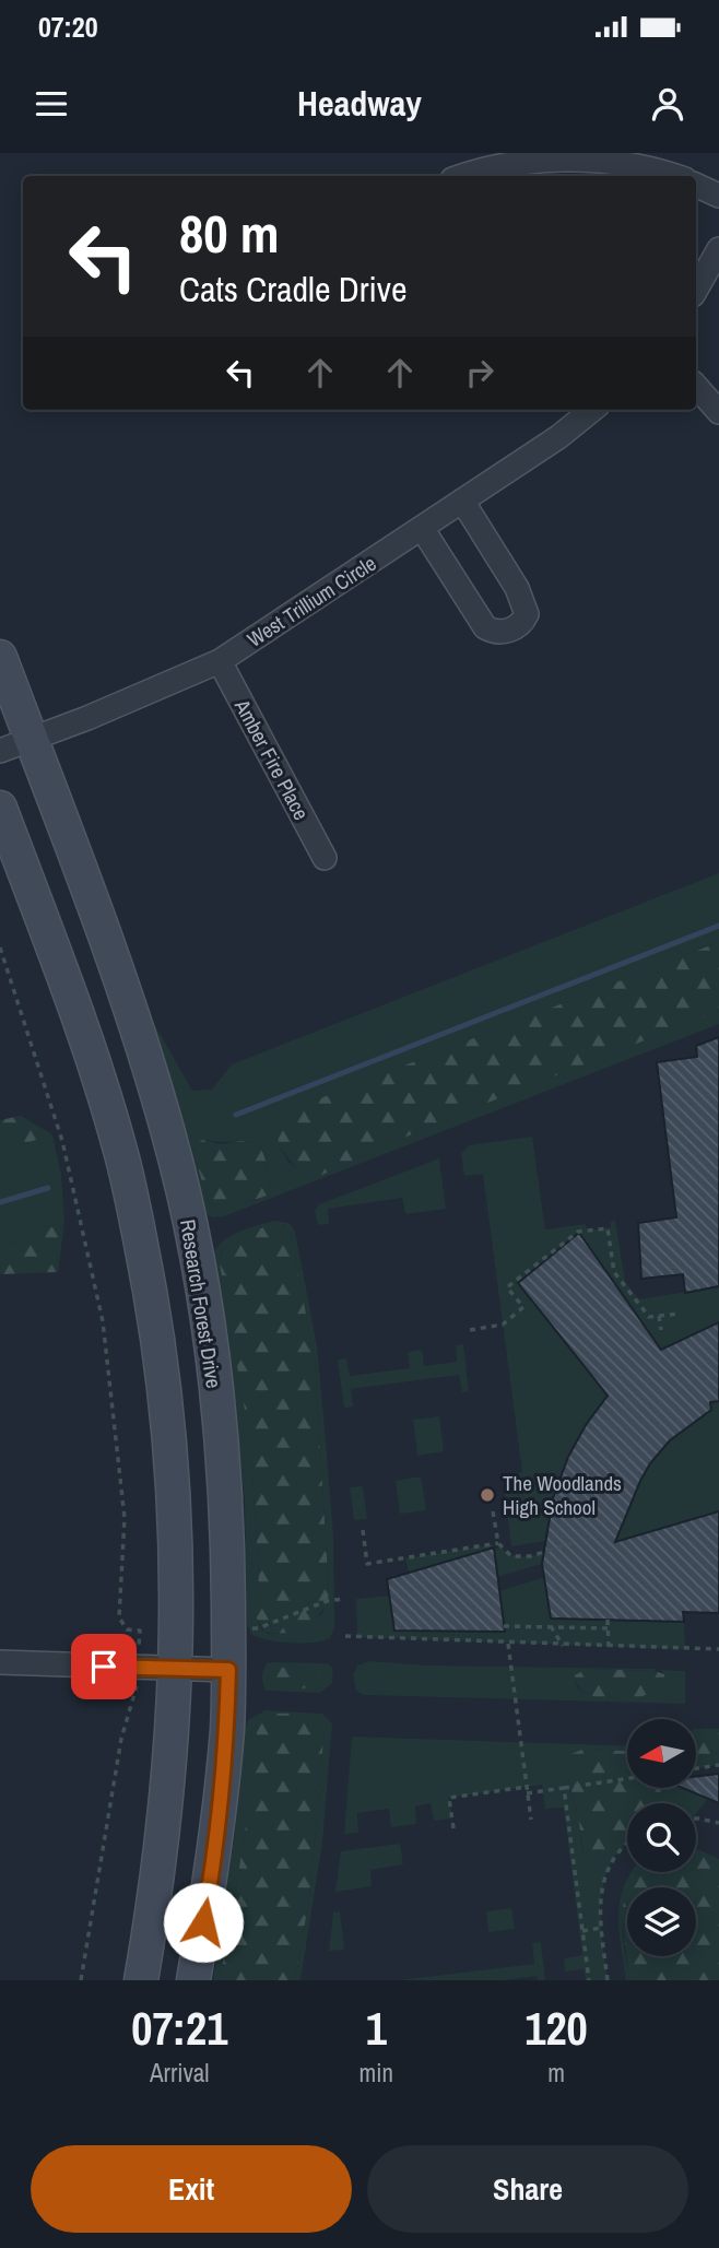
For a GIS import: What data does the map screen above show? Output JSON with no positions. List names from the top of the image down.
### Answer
{
  "streets": {
    "main road": ["Research Forest Drive"],
    "street": ["West Trillium Circle", "Amber Fire Place"]
  },
  "crossings": [
    ["West Trillium Circle", "Amber Fire Place"],
    ["West Trillium Circle", "Research Forest Drive"]
  ],
  "places": ["The Woodlands High School"],
  "north": "left",
  "page": {
    "status": "07:20",
    "header": "Headway",
    "turn": ["80 m", "Cats Cradle Drive"],
    "eta": [
      "07:21",
      "Arrival",
      "1",
      "min",
      "120",
      "m"
    ],
    "buttons": ["Exit", "Share"]
  }
}
